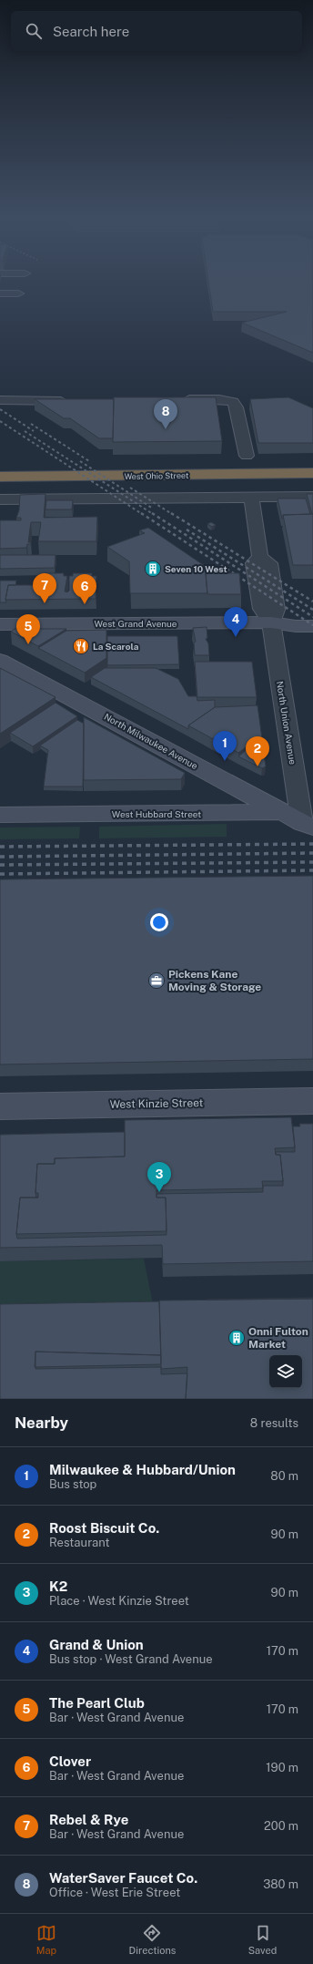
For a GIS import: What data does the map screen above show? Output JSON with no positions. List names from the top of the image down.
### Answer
{
  "streets": {
    "highway": ["West Ohio Street"],
    "main road": [
      "West Grand Avenue",
      "North Milwaukee Avenue",
      "West Hubbard Street",
      "West Kinzie Street"
    ],
    "street": ["North Union Avenue"]
  },
  "crossings": [
    ["West Grand Avenue", "North Union Avenue"],
    ["North Union Avenue", "North Milwaukee Avenue"],
    ["North Union Avenue", "West Hubbard Street"],
    ["North Milwaukee Avenue", "West Hubbard Street"]
  ],
  "places": {
    "building": ["Seven 10 West", "Onni Fulton Market"],
    "restaurant": ["La Scarola"],
    "office": ["Pickens Kane Moving & Storage"]
  },
  "page": {
    "search": "Search here",
    "pins": [
      "8",
      "7",
      "6",
      "4",
      "5",
      "1",
      "2",
      "3"
    ],
    "heading": ["Nearby", "8 results"],
    "list": [
      {
        "mark": "1",
        "name": "Milwaukee & Hubbard/Union",
        "note": "Bus stop",
        "value": "80 m"
      },
      {
        "mark": "2",
        "name": "Roost Biscuit Co.",
        "note": "Restaurant",
        "value": "90 m"
      },
      {
        "mark": "3",
        "name": "K2",
        "note": "Place · West Kinzie Street",
        "value": "90 m"
      },
      {
        "mark": "4",
        "name": "Grand & Union",
        "note": "Bus stop · West Grand Avenue",
        "value": "170 m"
      },
      {
        "mark": "5",
        "name": "The Pearl Club",
        "note": "Bar · West Grand Avenue",
        "value": "170 m"
      },
      {
        "mark": "6",
        "name": "Clover",
        "note": "Bar · West Grand Avenue",
        "value": "190 m"
      },
      {
        "mark": "7",
        "name": "Rebel & Rye",
        "note": "Bar · West Grand Avenue",
        "value": "200 m"
      },
      {
        "mark": "8",
        "name": "WaterSaver Faucet Co.",
        "note": "Office · West Erie Street",
        "value": "380 m"
      }
    ],
    "nav": ["Map", "Directions", "Saved"]
  }
}
